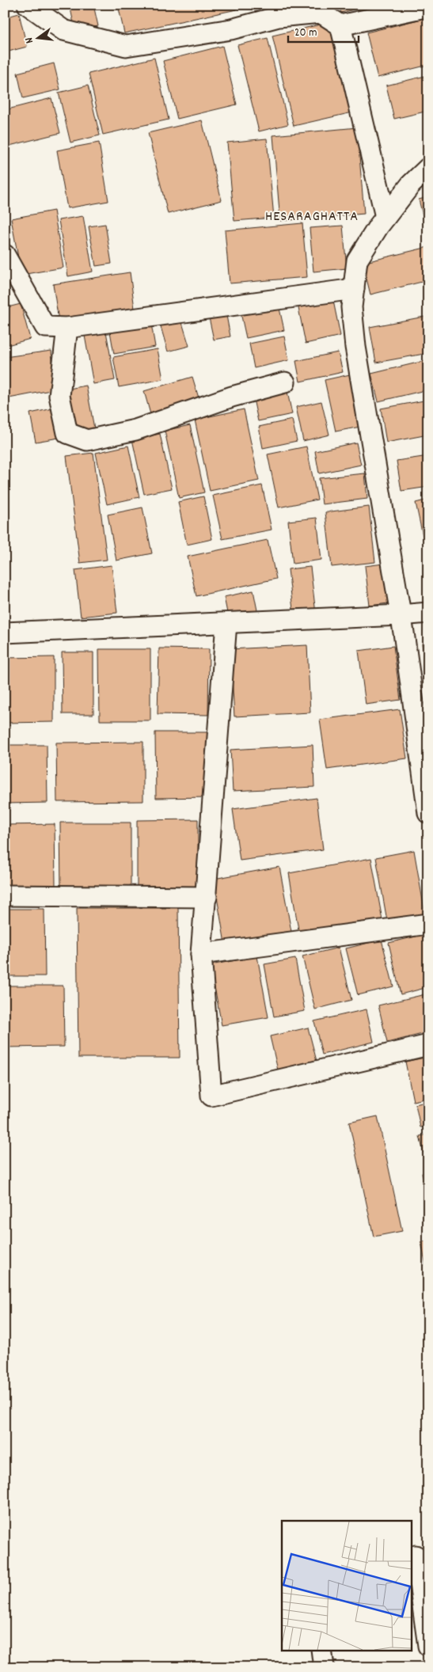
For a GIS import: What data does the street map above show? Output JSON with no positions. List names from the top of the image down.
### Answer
{
  "districts": ["HESARAGHATTA"],
  "scale_bar": "20 m",
  "north": "left"
}
